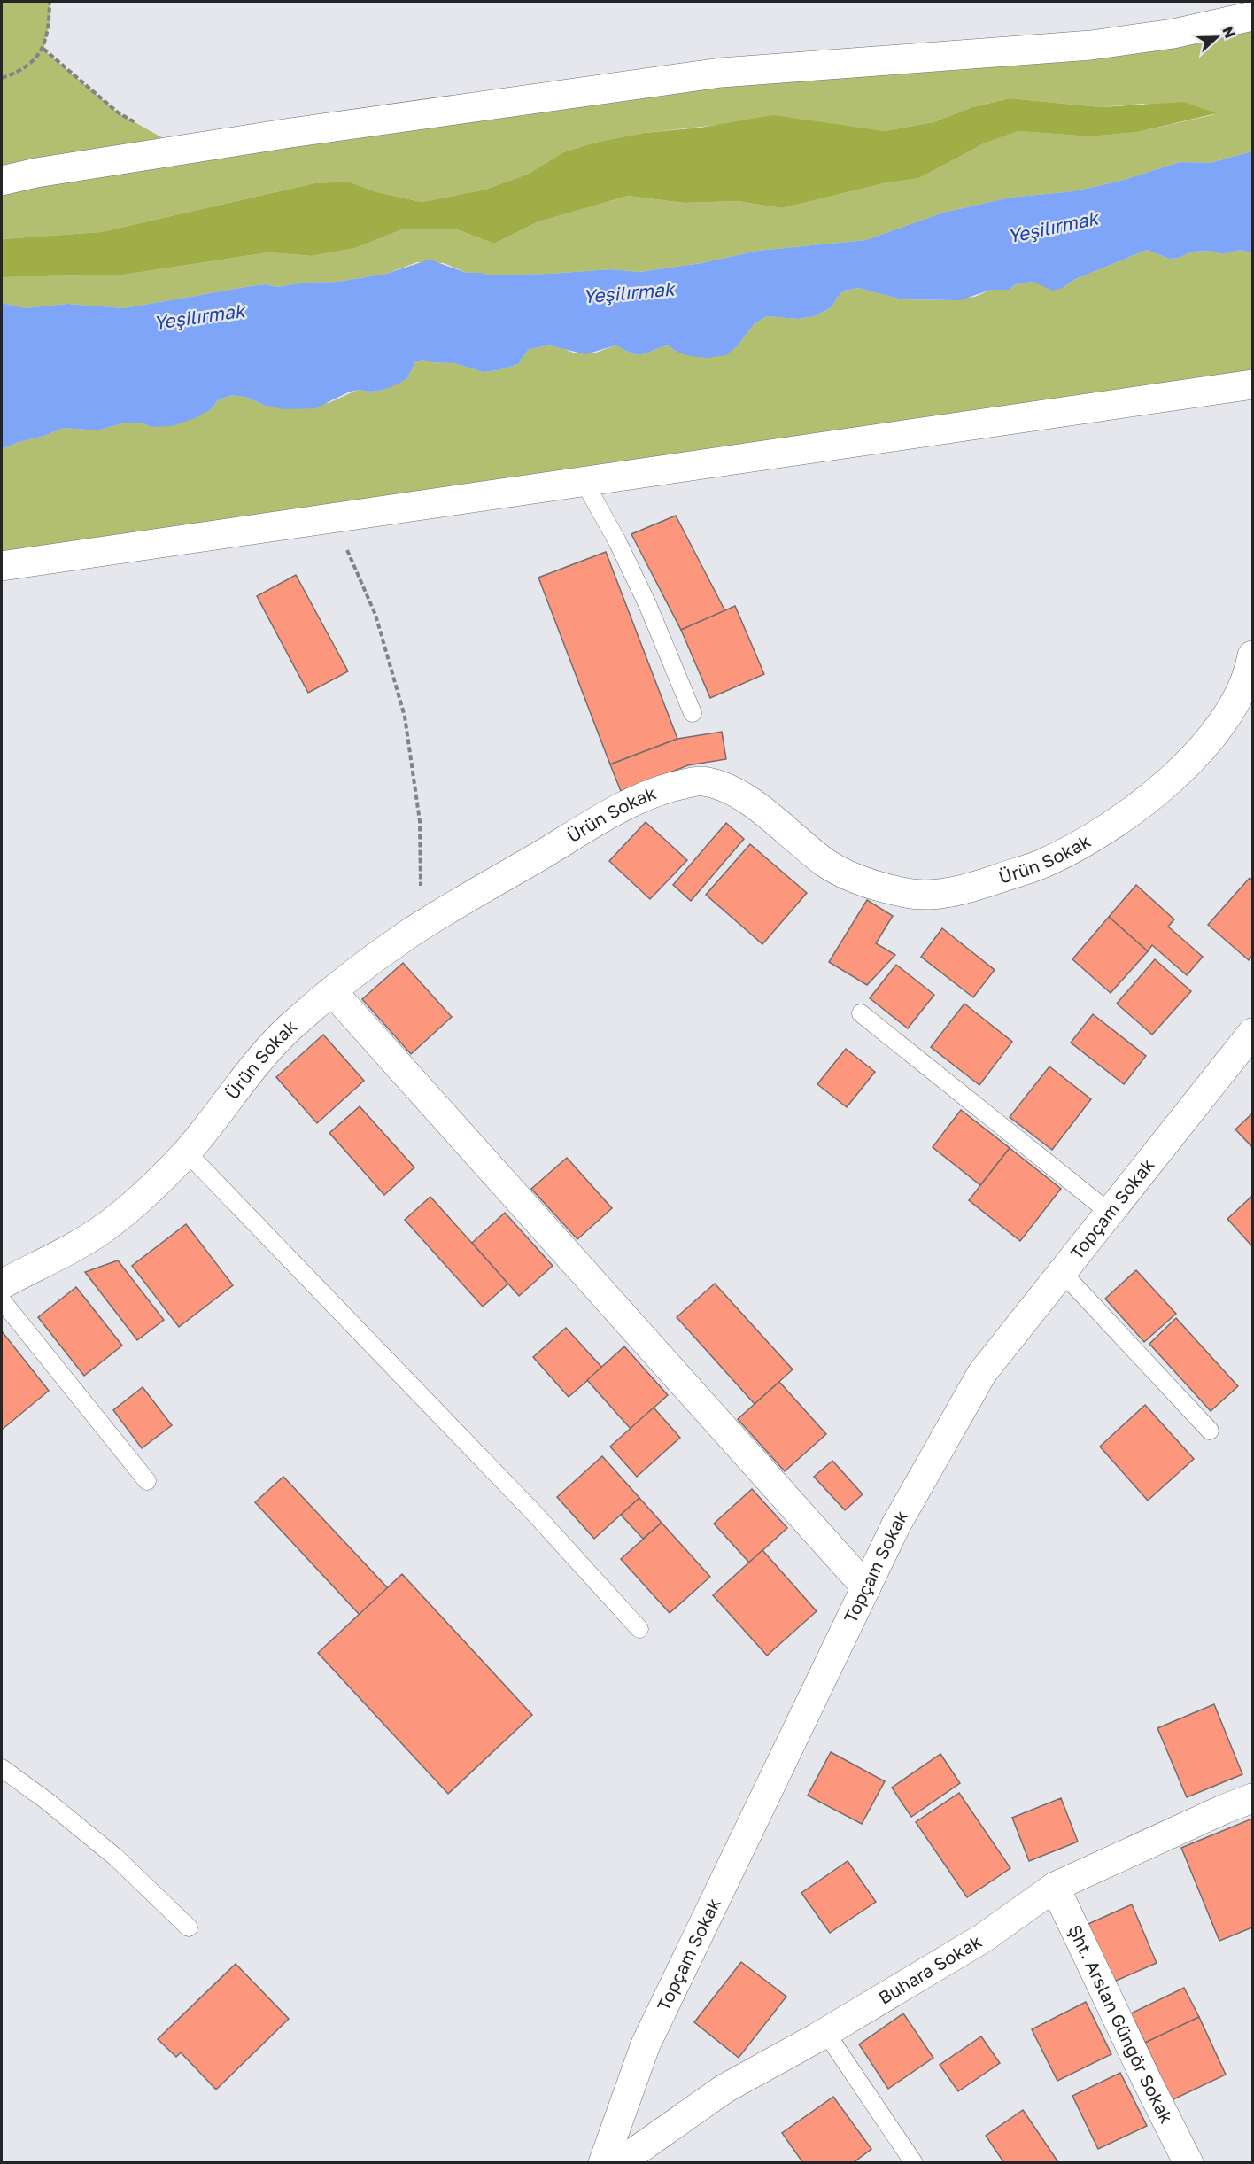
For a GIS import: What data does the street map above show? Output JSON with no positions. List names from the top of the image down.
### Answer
{
  "streets": {
    "street": [
      "Ürün Sokak",
      "Topçam Sokak",
      "Buhara Sokak",
      "Şht. Arslan Güngör Sokak"
    ]
  },
  "crossings": [
    ["Buhara Sokak", "Şht. Arslan Güngör Sokak"]
  ],
  "water": ["Yeşilırmak"],
  "north": "right"
}
